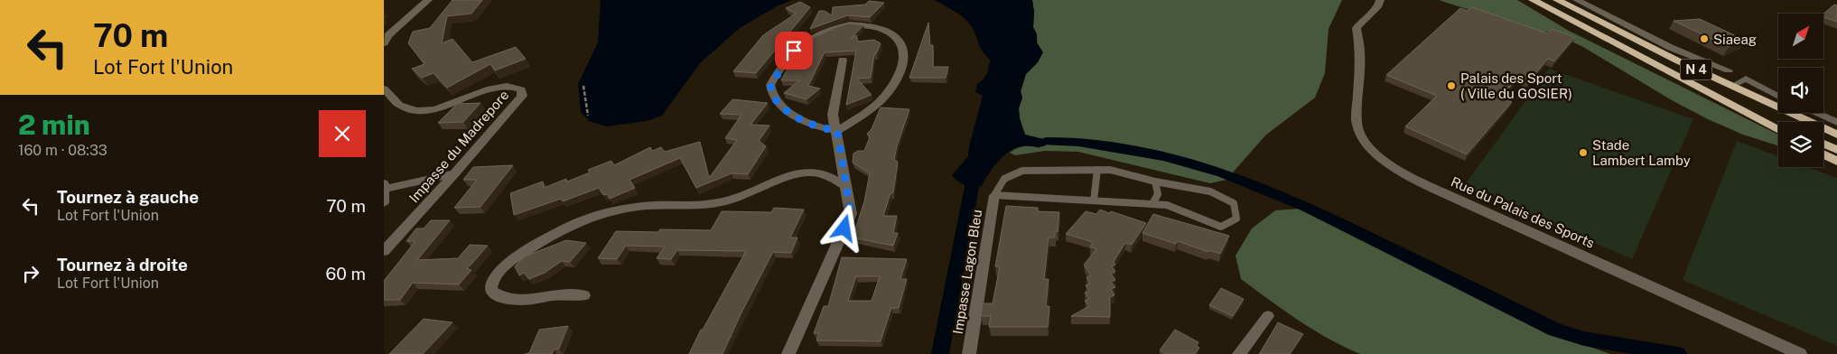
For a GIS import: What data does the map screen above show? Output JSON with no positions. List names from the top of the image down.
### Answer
{
  "streets": {
    "highway": ["N 4"],
    "street": ["Impasse du Madrepore", "Rue du Palais des Sports", "Impasse Lagon Bleu"]
  },
  "places": ["Siaeag", "Palais des Sport ( Ville du GOSIER)", "Stade Lambert Lamby"],
  "north": "top right",
  "page": {
    "turn": ["70 m", "Lot Fort l'Union"],
    "heading": ["2 min", "160 m · 08:33"],
    "list": [
      {
        "name": "Tournez à gauche",
        "note": "Lot Fort l'Union",
        "value": "70 m"
      },
      {
        "name": "Tournez à droite",
        "note": "Lot Fort l'Union",
        "value": "60 m"
      }
    ]
  }
}
